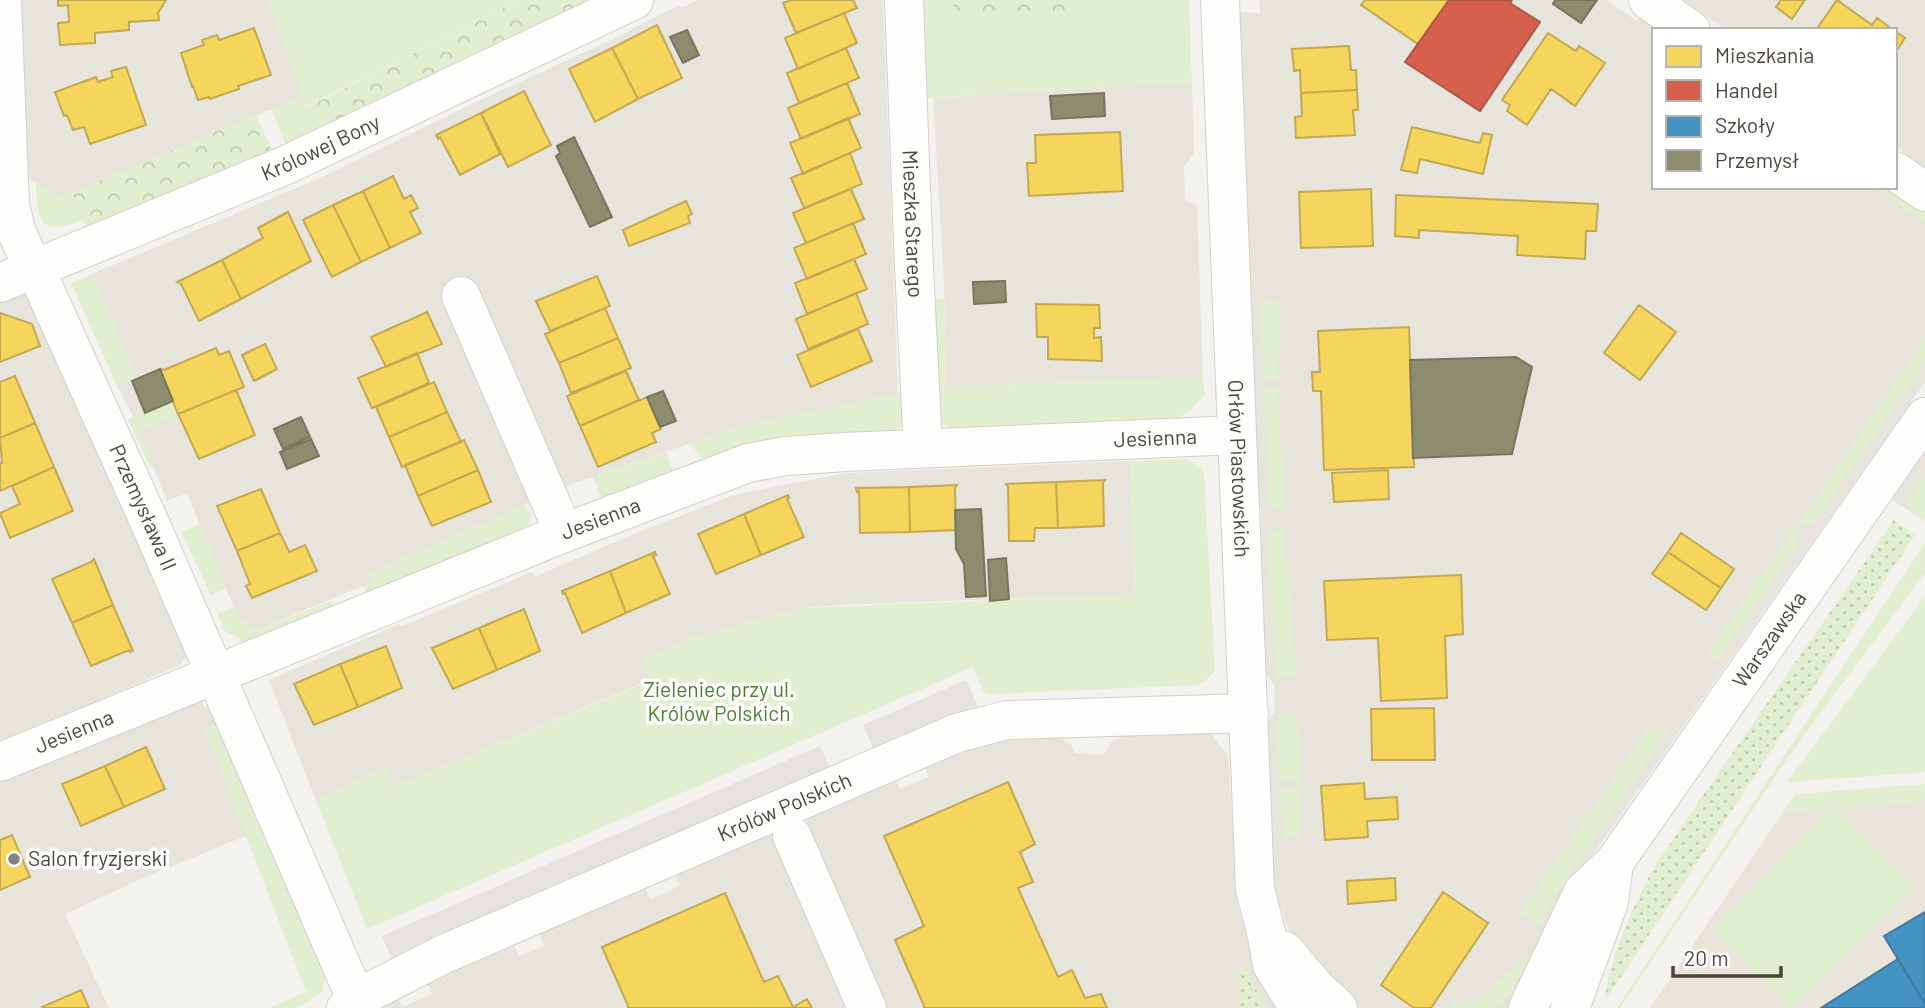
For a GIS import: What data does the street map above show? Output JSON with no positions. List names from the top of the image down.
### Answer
{
  "streets": {
    "street": [
      "Królowej Bony",
      "Mieszka Starego",
      "Jesienna",
      "Orłów Piastowskich",
      "Przemysława II",
      "Warszawska",
      "Królów Polskich"
    ]
  },
  "crossings": [
    ["Królowej Bony", "Przemysława II"],
    ["Mieszka Starego", "Jesienna"],
    ["Jesienna", "Orłów Piastowskich"],
    ["Jesienna", "Przemysława II"],
    ["Orłów Piastowskich", "Królów Polskich"],
    ["Przemysława II", "Królów Polskich"]
  ],
  "parks": ["Zieleniec przy ul. Królów Polskich"],
  "places": ["Salon fryzjerski"],
  "legend": [
    "Mieszkania",
    "Handel",
    "Szkoły",
    "Przemysł"
  ],
  "scale_bar": "20 m"
}
